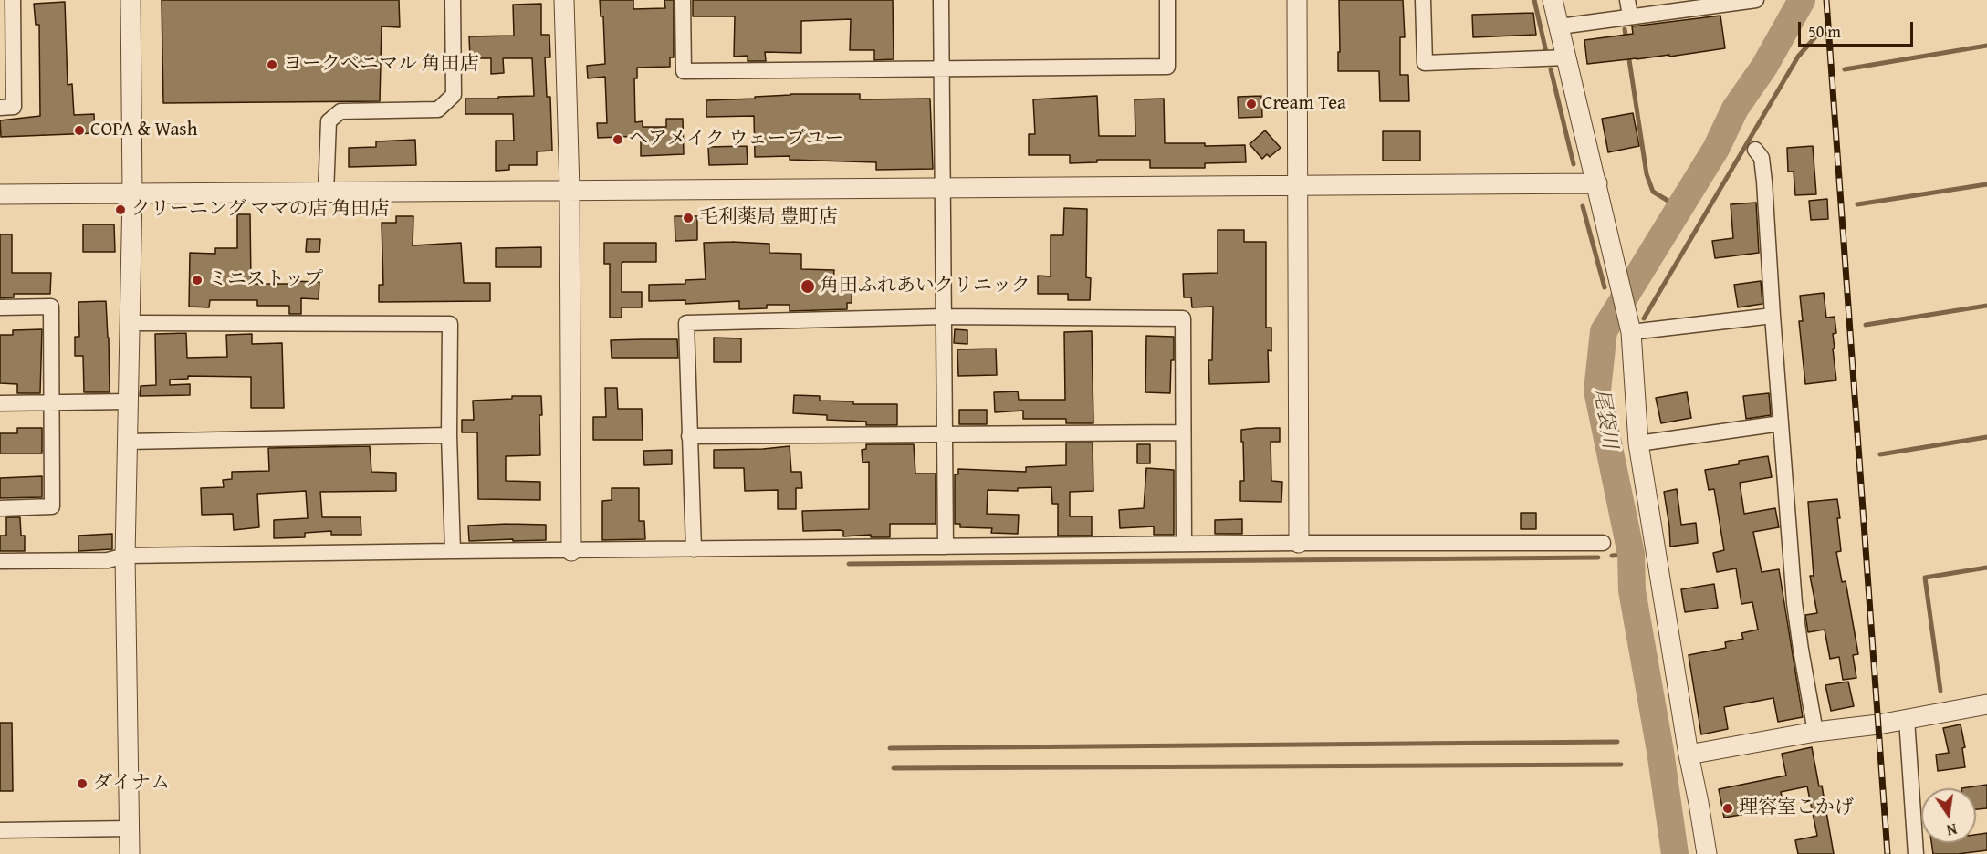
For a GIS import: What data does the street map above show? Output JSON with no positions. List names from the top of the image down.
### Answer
{
  "water": ["尾袋川"],
  "places": [
    "ヨークベニマル 角田店",
    "Cream Tea",
    "COPA & Wash",
    "ヘアメイク ウェーブユー",
    "クリーニング ママの店 角田店",
    "毛利薬局 豊町店",
    "ミニストップ",
    "角田ふれあいクリニック",
    "ダイナム",
    "理容室こかげ"
  ],
  "scale_bar": "50 m",
  "north": "bottom"
}
